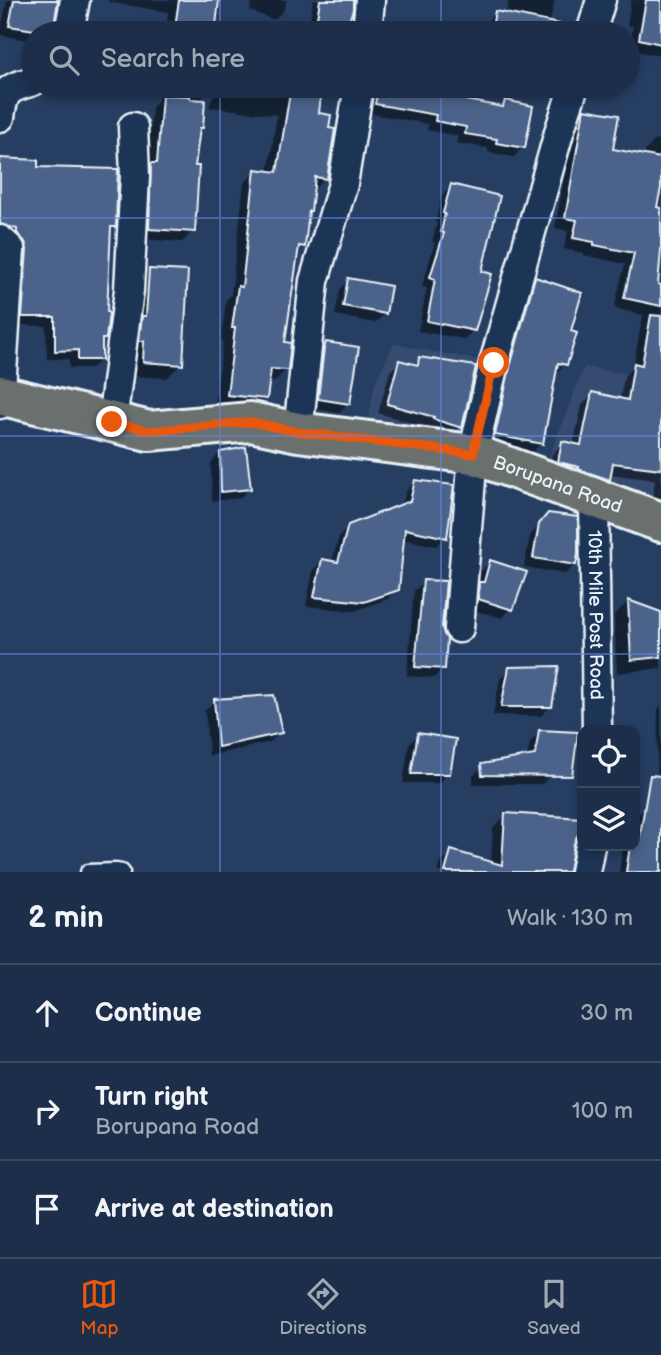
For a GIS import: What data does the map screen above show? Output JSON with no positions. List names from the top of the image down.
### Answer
{
  "streets": {
    "main road": ["Borupana Road"],
    "street": ["10th Mile Post Road"]
  },
  "crossings": [
    ["Borupana Road", "10th Mile Post Road"]
  ],
  "page": {
    "search": "Search here",
    "heading": ["2 min", "Walk · 130 m"],
    "list": [
      ["Continue", "30 m"],
      ["Turn right", "Borupana Road", "100 m"],
      "Arrive at destination"
    ],
    "nav": ["Map", "Directions", "Saved"]
  }
}
